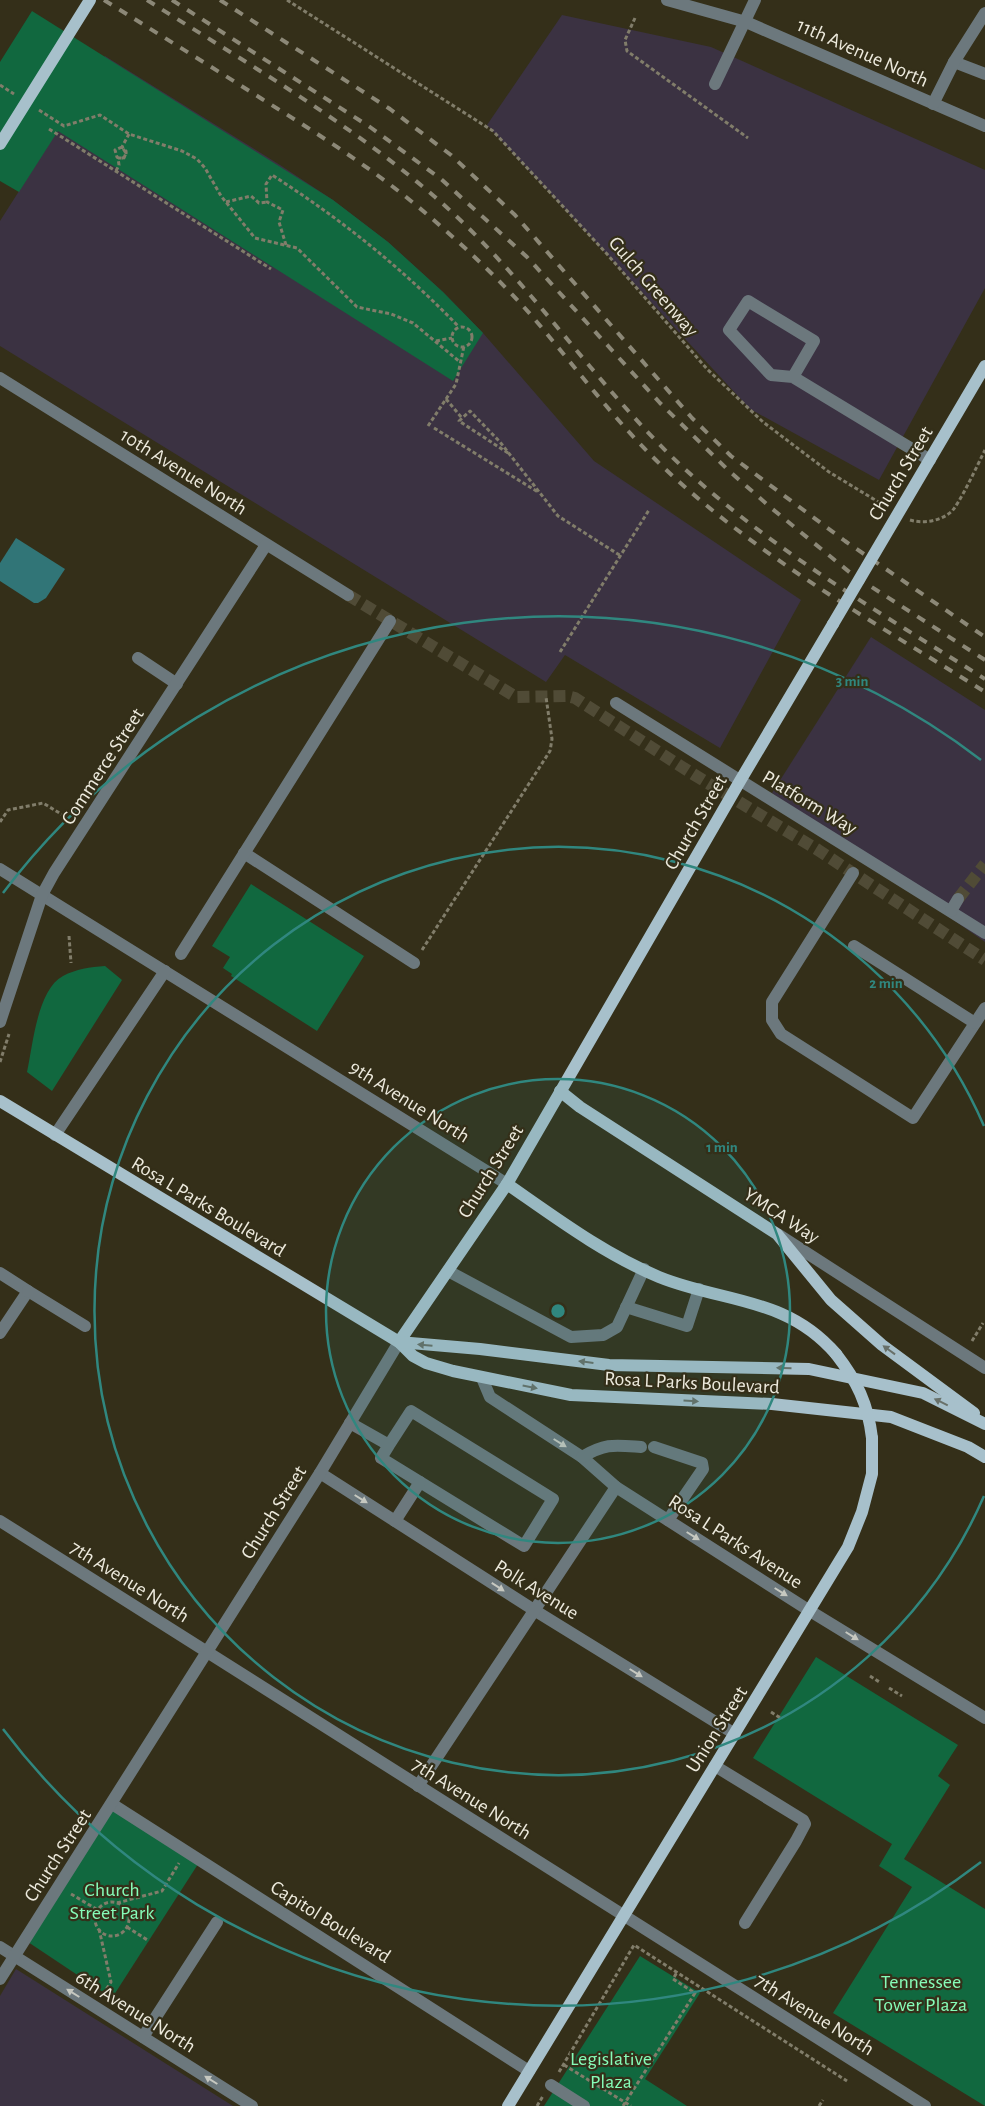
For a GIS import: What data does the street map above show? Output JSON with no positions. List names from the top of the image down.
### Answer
{
  "streets": {
    "main road": [
      "Church Street",
      "9th Avenue North",
      "Rosa L Parks Boulevard",
      "YMCA Way",
      "Union Street"
    ],
    "street": [
      "11th Avenue North",
      "10th Avenue North",
      "Commerce Street",
      "Platform Way",
      "Rosa L Parks Avenue",
      "7th Avenue North",
      "Polk Avenue",
      "Capitol Boulevard",
      "6th Avenue North"
    ],
    "path": ["Gulch Greenway"]
  },
  "crossings": [
    ["10th Avenue North", "Commerce Street"],
    ["Church Street", "Platform Way"],
    ["Church Street", "9th Avenue North"],
    ["Church Street", "Rosa L Parks Boulevard"],
    ["Church Street", "YMCA Way"],
    ["Church Street", "7th Avenue North"],
    ["Church Street", "Polk Avenue"],
    ["Church Street", "Capitol Boulevard"],
    ["Church Street", "6th Avenue North"],
    ["Commerce Street", "9th Avenue North"],
    ["9th Avenue North", "Union Street"],
    ["Rosa L Parks Boulevard", "Rosa L Parks Avenue"],
    ["Rosa L Parks Avenue", "Union Street"],
    ["7th Avenue North", "Union Street"],
    ["Polk Avenue", "Union Street"],
    ["Union Street", "Capitol Boulevard"]
  ],
  "one_way": ["Rosa L Parks Avenue", "Polk Avenue", "6th Avenue North"],
  "parks": ["Church Street Park", "Tennessee Tower Plaza", "Legislative Plaza"],
  "rings": ["3 min", "2 min", "1 min"]
}
